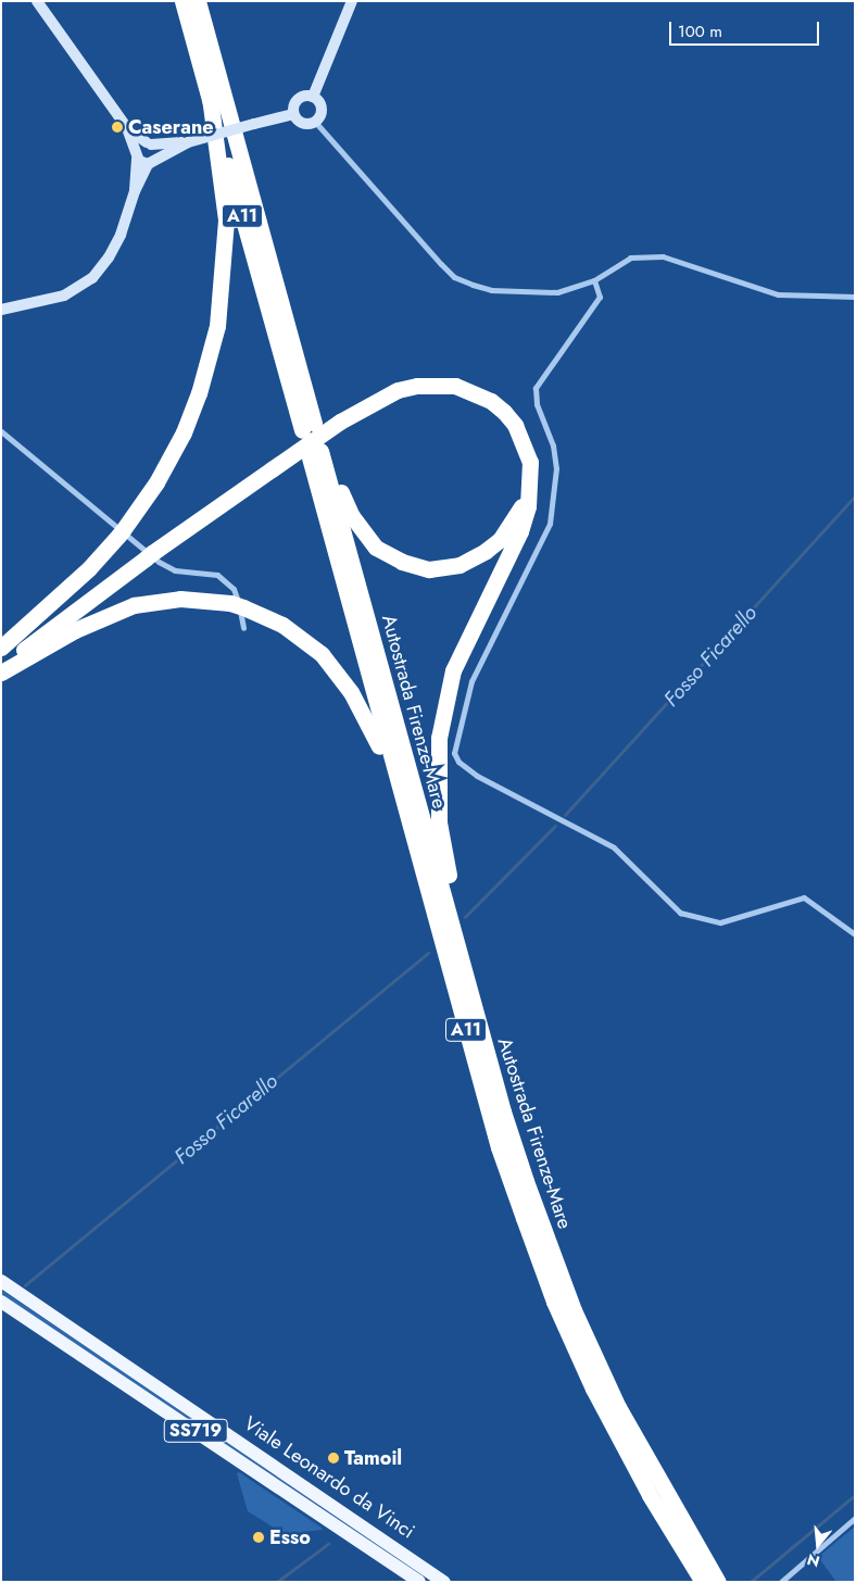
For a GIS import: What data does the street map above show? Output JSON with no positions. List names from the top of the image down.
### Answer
{
  "streets": {
    "highway": ["A11", "Autostrada Firenze-Mare"],
    "main road": ["SS719", "Viale Leonardo da Vinci"]
  },
  "water": ["Fosso Ficarello"],
  "places": ["Caserane", "Tamoil", "Esso"],
  "scale_bar": "100 m",
  "north": "bottom"
}
